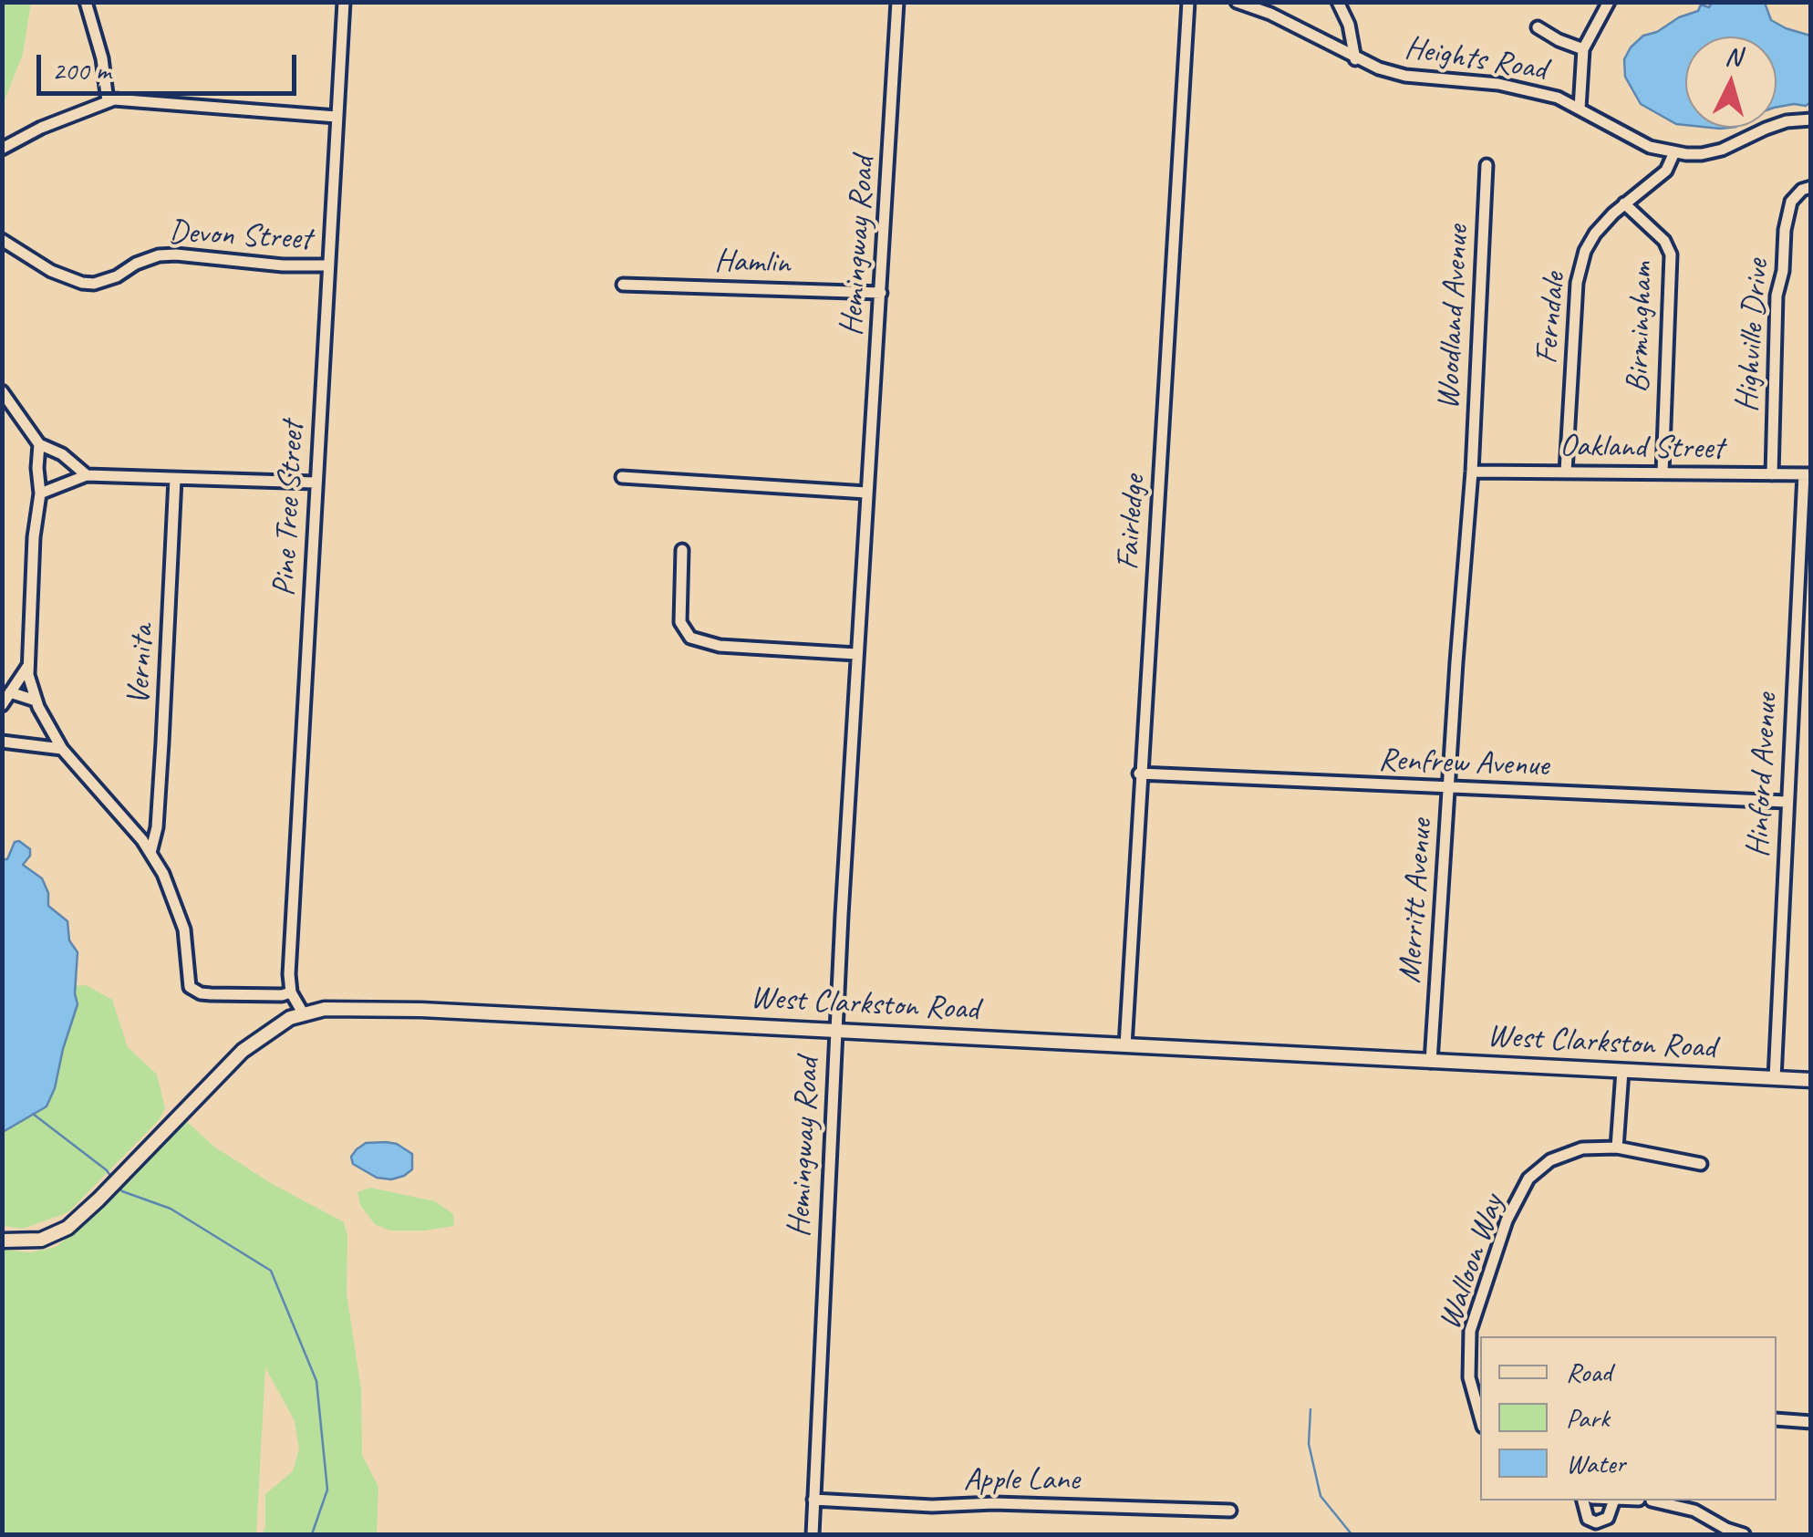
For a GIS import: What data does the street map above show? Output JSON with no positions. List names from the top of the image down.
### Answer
{
  "streets": {
    "main road": ["West Clarkston Road"],
    "street": [
      "Heights Road",
      "Devon Street",
      "Hemingway Road",
      "Hamlin",
      "Woodland Avenue",
      "Ferndale",
      "Birmingham",
      "Highville Drive",
      "Oakland Street",
      "Pine Tree Street",
      "Fairledge",
      "Vernita",
      "Renfrew Avenue",
      "Hinford Avenue",
      "Merritt Avenue",
      "Walloon Way",
      "Apple Lane"
    ]
  },
  "crossings": [
    ["Heights Road", "Ferndale"],
    ["Devon Street", "Pine Tree Street"],
    ["Hemingway Road", "Hamlin"],
    ["Hemingway Road", "West Clarkston Road"],
    ["Hemingway Road", "Apple Lane"],
    ["Woodland Avenue", "Oakland Street"],
    ["Woodland Avenue", "Merritt Avenue"],
    ["Ferndale", "Birmingham"],
    ["Ferndale", "Oakland Street"],
    ["Birmingham", "Oakland Street"],
    ["Highville Drive", "Oakland Street"],
    ["Oakland Street", "Hinford Avenue"],
    ["Oakland Street", "Merritt Avenue"],
    ["Pine Tree Street", "West Clarkston Road"],
    ["Fairledge", "Renfrew Avenue"],
    ["Fairledge", "West Clarkston Road"],
    ["Renfrew Avenue", "Hinford Avenue"],
    ["Renfrew Avenue", "Merritt Avenue"],
    ["Hinford Avenue", "West Clarkston Road"],
    ["Merritt Avenue", "West Clarkston Road"]
  ],
  "legend": ["Road", "Park", "Water"],
  "scale_bar": "200 m",
  "north": "top"
}
